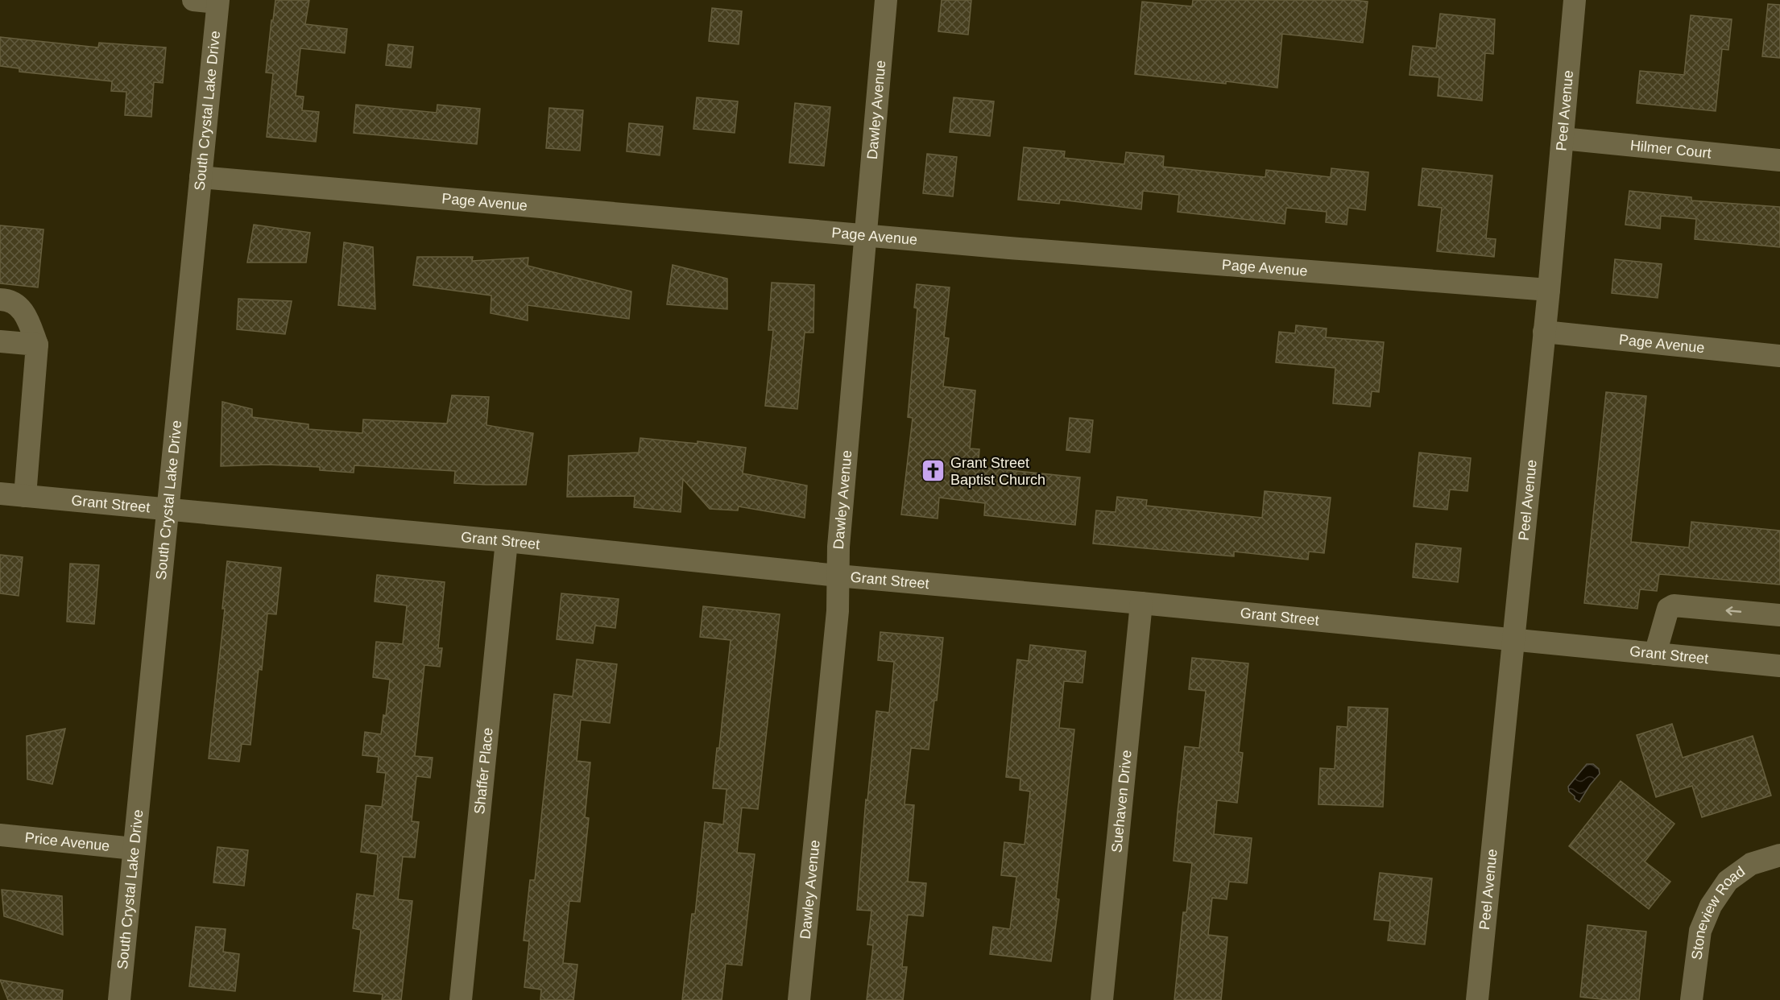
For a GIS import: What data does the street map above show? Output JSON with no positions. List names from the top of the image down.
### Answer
{
  "streets": {
    "street": [
      "South Crystal Lake Drive",
      "Dawley Avenue",
      "Peel Avenue",
      "Hilmer Court",
      "Page Avenue",
      "Grant Street",
      "Shaffer Place",
      "Suehaven Drive",
      "Price Avenue",
      "Stoneview Road"
    ]
  },
  "crossings": [
    ["South Crystal Lake Drive", "Page Avenue"],
    ["South Crystal Lake Drive", "Grant Street"],
    ["South Crystal Lake Drive", "Price Avenue"],
    ["Dawley Avenue", "Page Avenue"],
    ["Dawley Avenue", "Grant Street"],
    ["Peel Avenue", "Hilmer Court"],
    ["Peel Avenue", "Page Avenue"],
    ["Peel Avenue", "Grant Street"],
    ["Grant Street", "Shaffer Place"],
    ["Grant Street", "Suehaven Drive"]
  ],
  "places": {
    "church": ["Grant Street Baptist Church"]
  }
}
